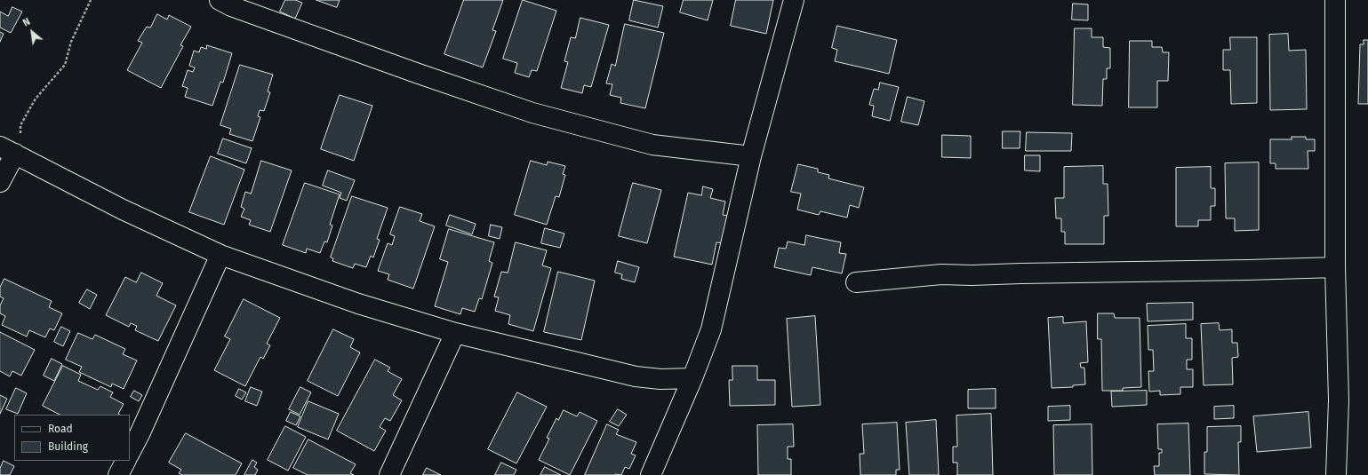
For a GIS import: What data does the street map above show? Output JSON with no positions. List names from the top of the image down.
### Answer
{
  "legend": ["Road", "Building"],
  "north": "top left"
}
